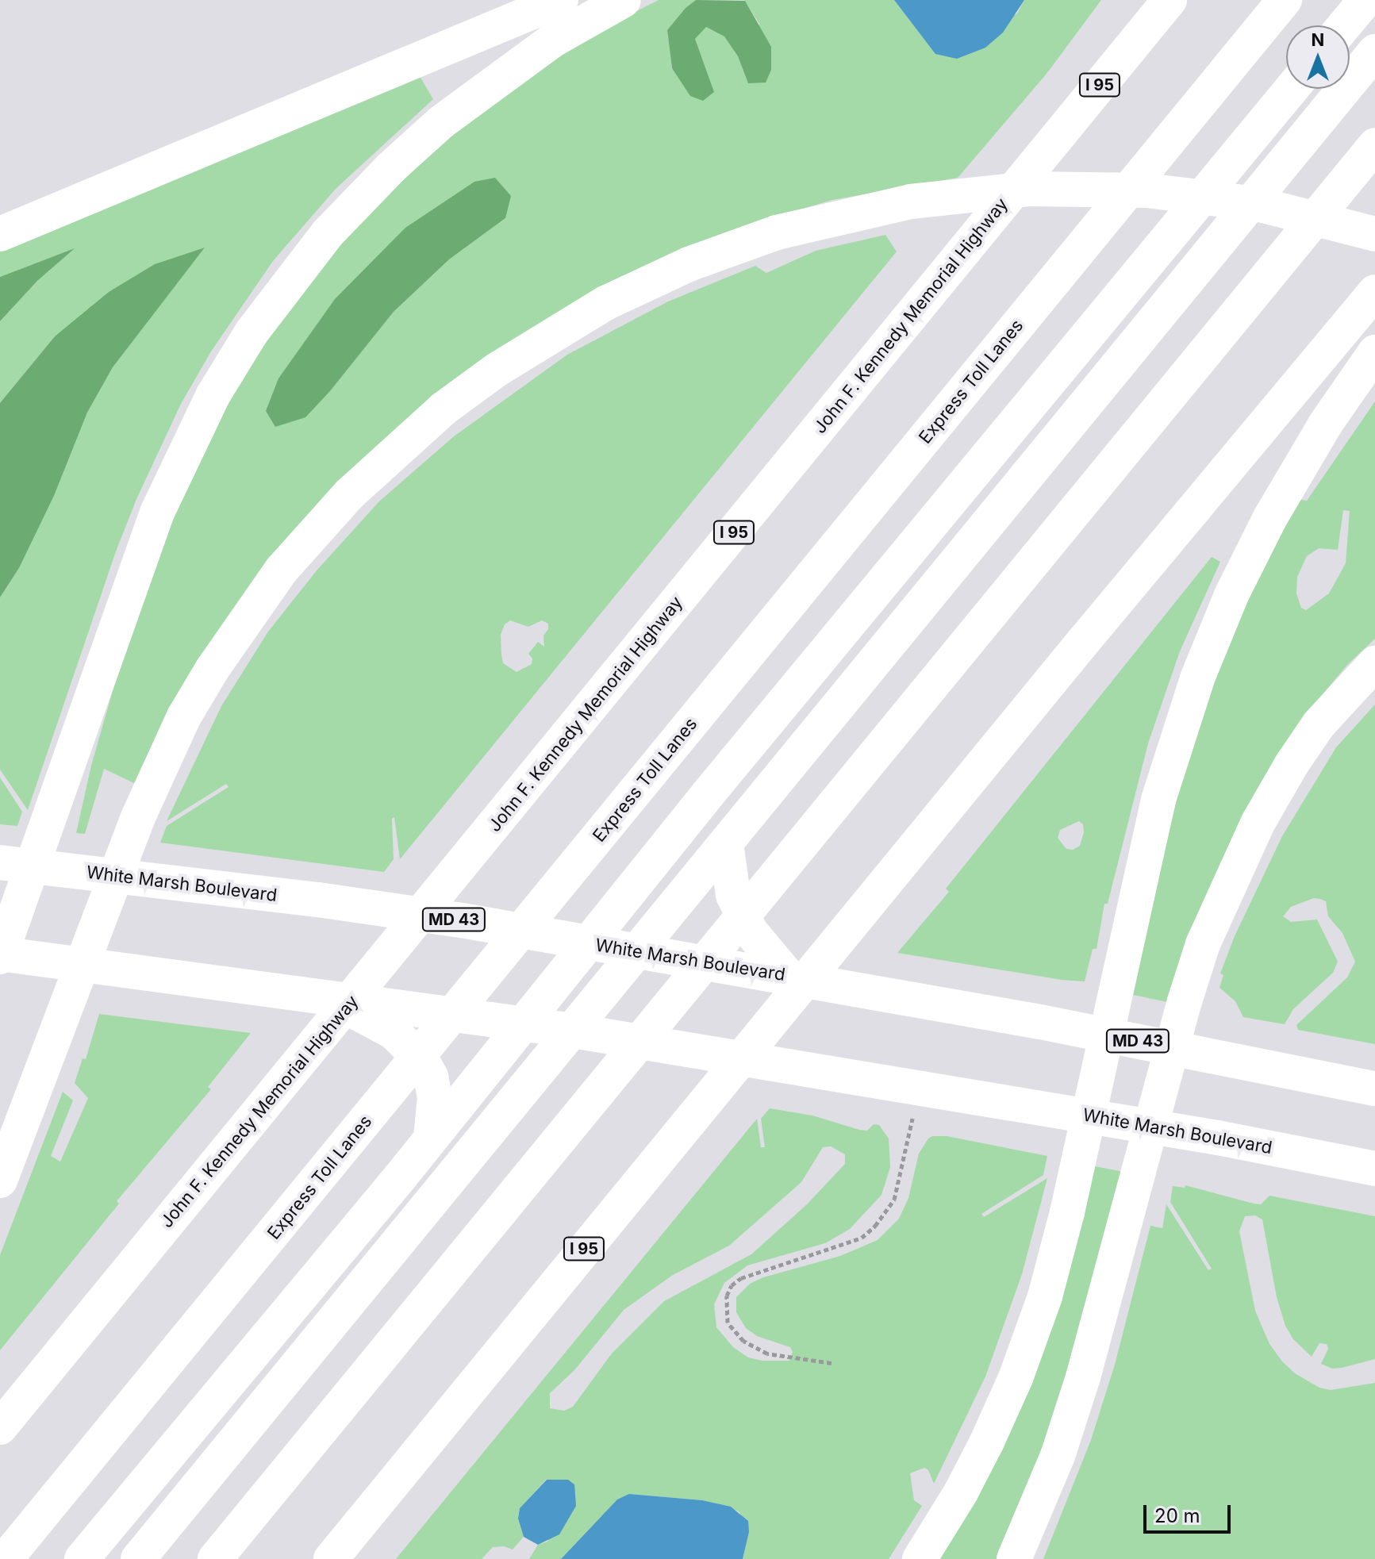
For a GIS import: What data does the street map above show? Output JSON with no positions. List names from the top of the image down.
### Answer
{
  "streets": {
    "highway": [
      "I 95",
      "John F. Kennedy Memorial Highway",
      "Express Toll Lanes",
      "White Marsh Boulevard",
      "MD 43"
    ]
  },
  "scale_bar": "20 m",
  "north": "top"
}
